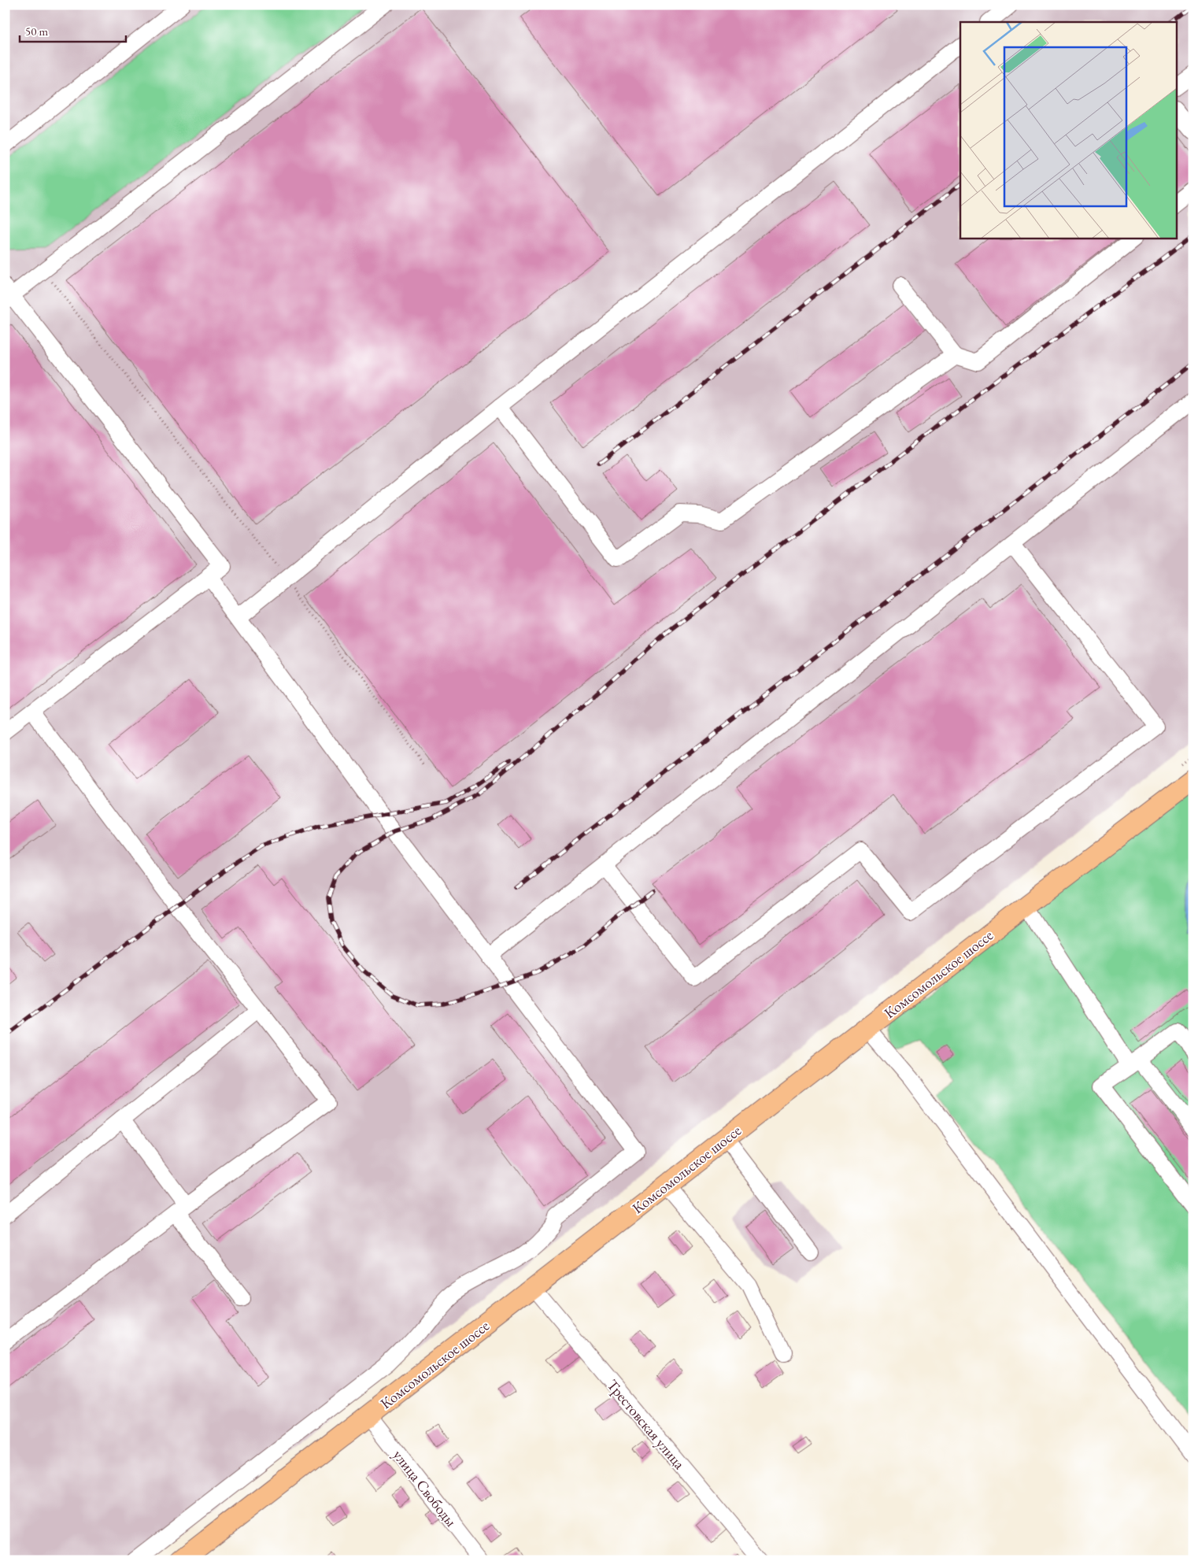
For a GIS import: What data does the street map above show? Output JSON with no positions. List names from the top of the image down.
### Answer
{
  "streets": {
    "main road": ["Комсомольское шоссе"],
    "street": ["Трестовская улица", "улица Свободы"]
  },
  "crossings": [
    ["Комсомольское шоссе", "Трестовская улица"],
    ["Комсомольское шоссе", "улица Свободы"]
  ],
  "scale_bar": "50 m"
}
